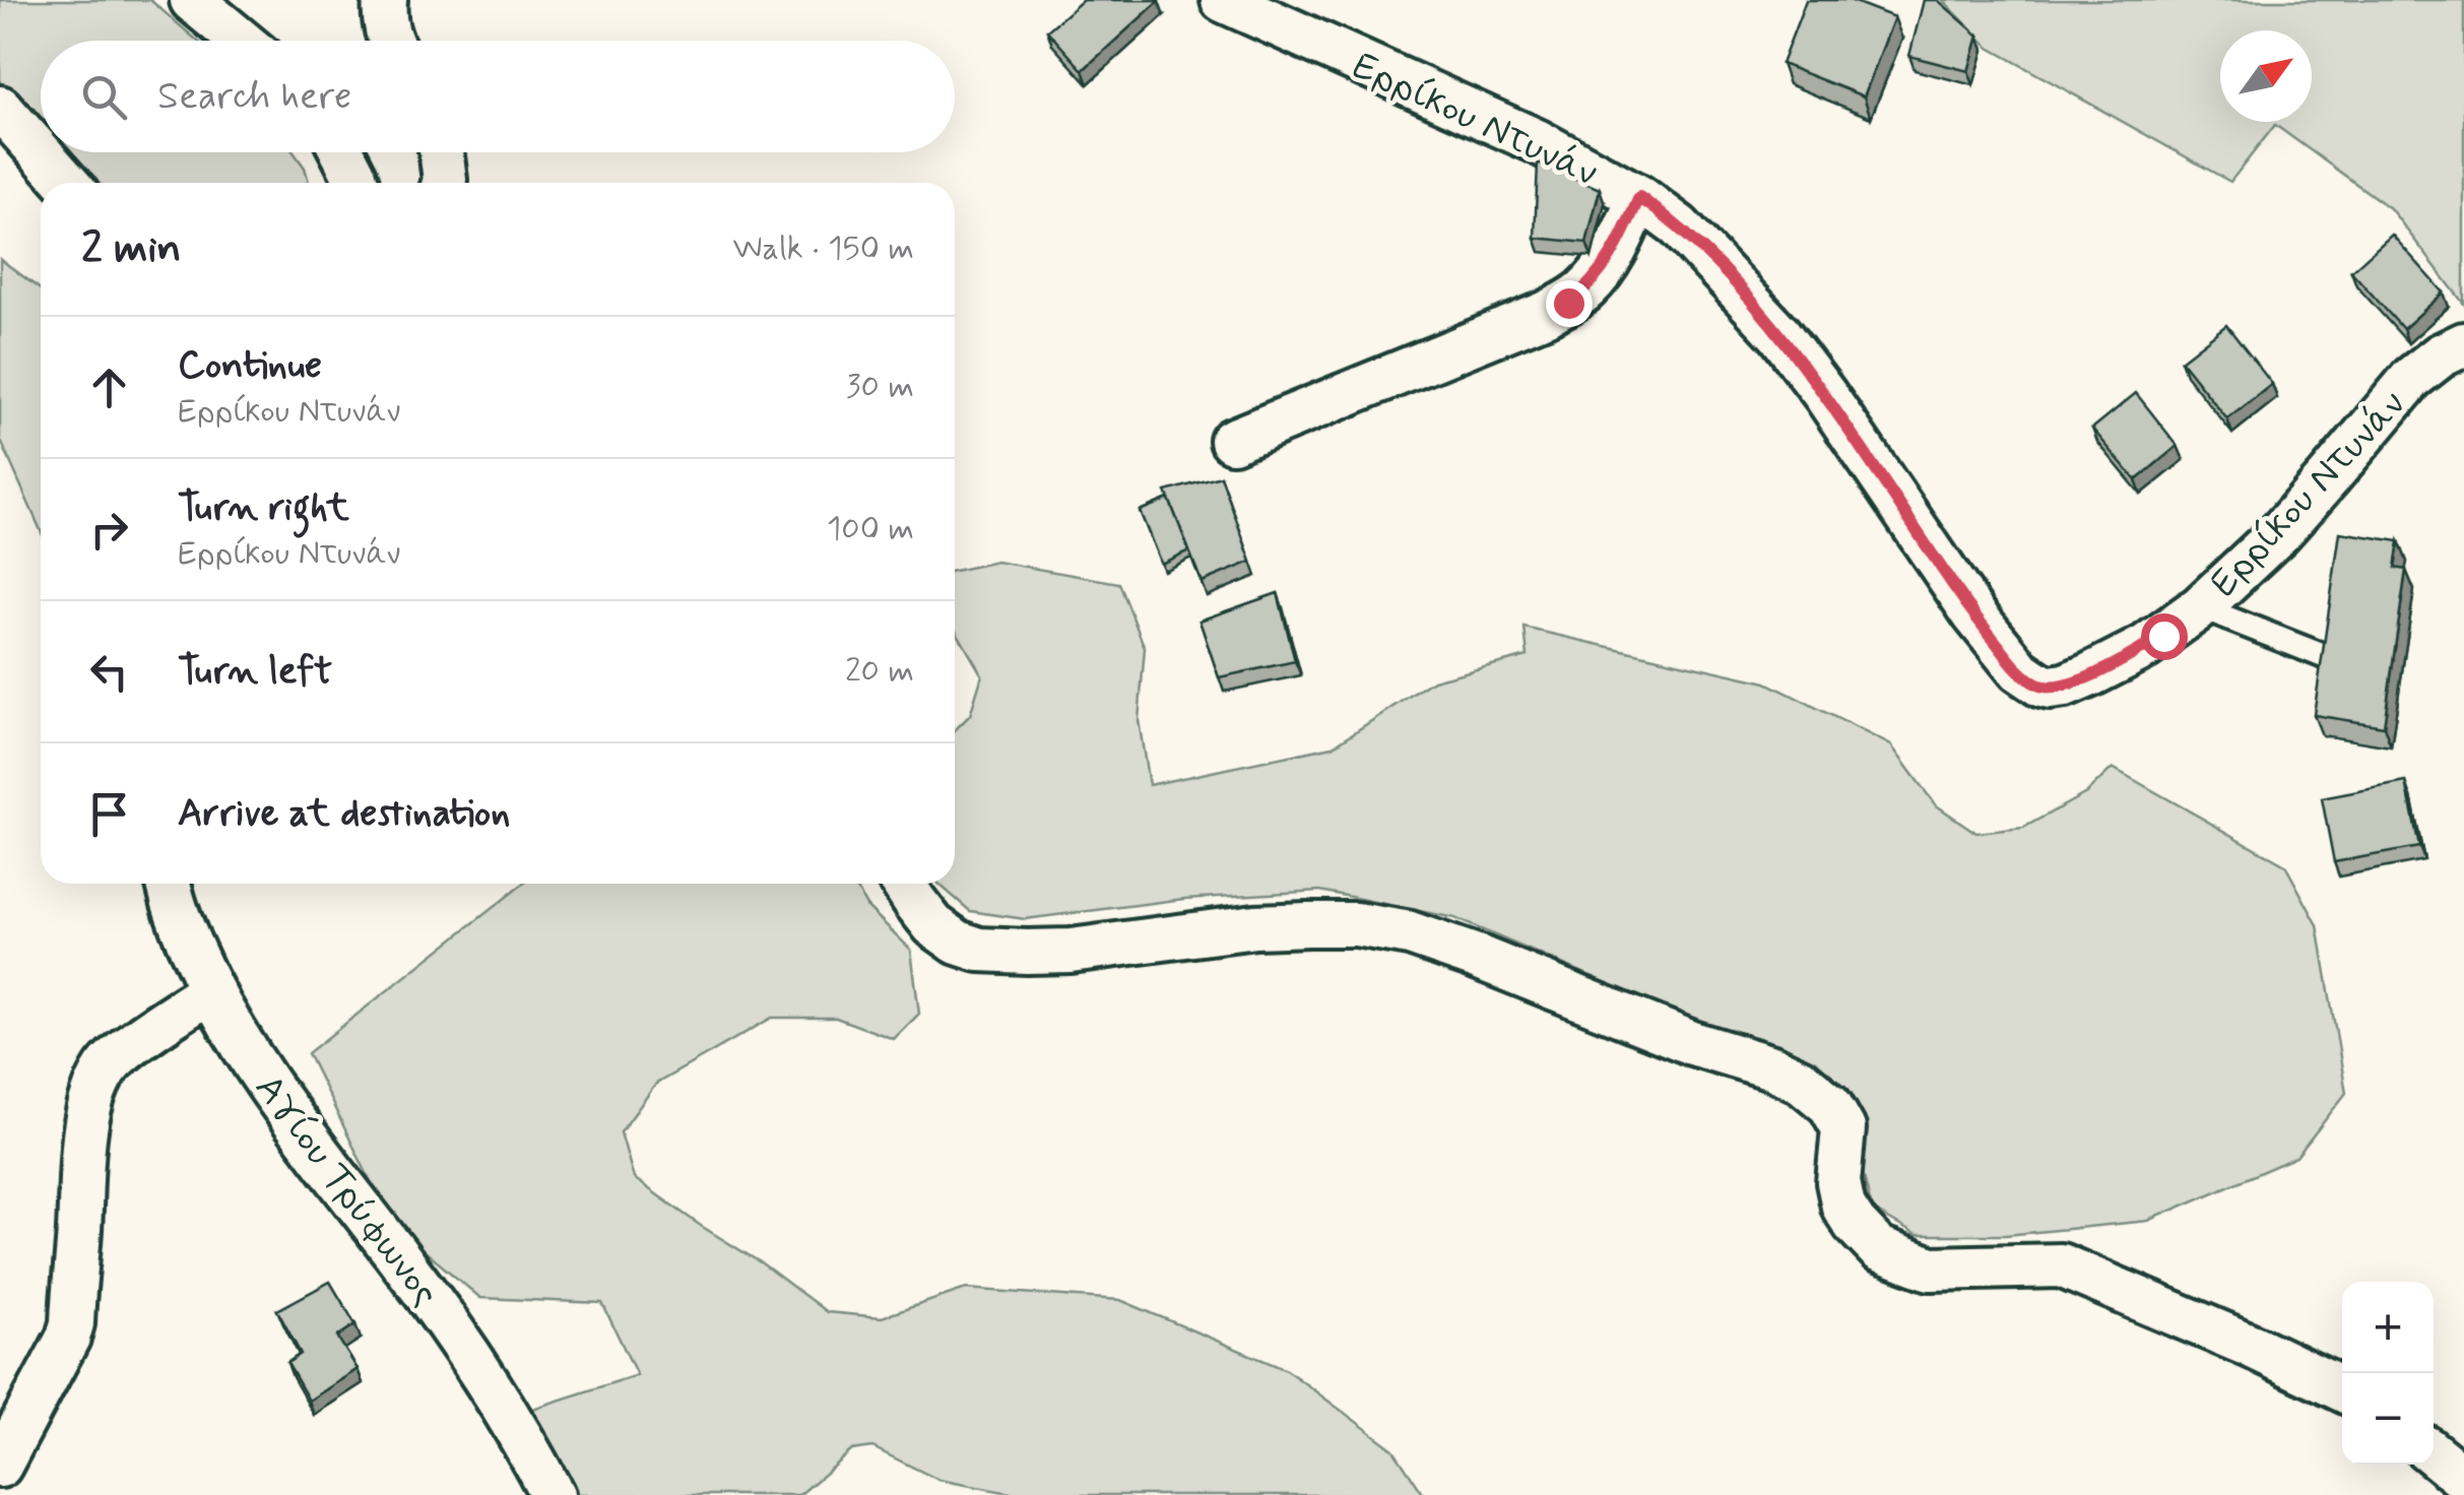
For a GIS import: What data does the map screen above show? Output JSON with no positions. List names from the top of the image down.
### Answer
{
  "streets": {
    "street": ["Ερρίκου Ντυνάν", "Αγίου Τρύφωνος"]
  },
  "north": "top right",
  "page": {
    "search": "Search here",
    "heading": ["2 min", "Walk · 150 m"],
    "list": [
      ["Continue", "Ερρίκου Ντυνάν", "30 m"],
      ["Turn right", "Ερρίκου Ντυνάν", "100 m"],
      ["Turn left", "20 m"],
      "Arrive at destination"
    ],
    "map_buttons": ["+", "−"]
  }
}
